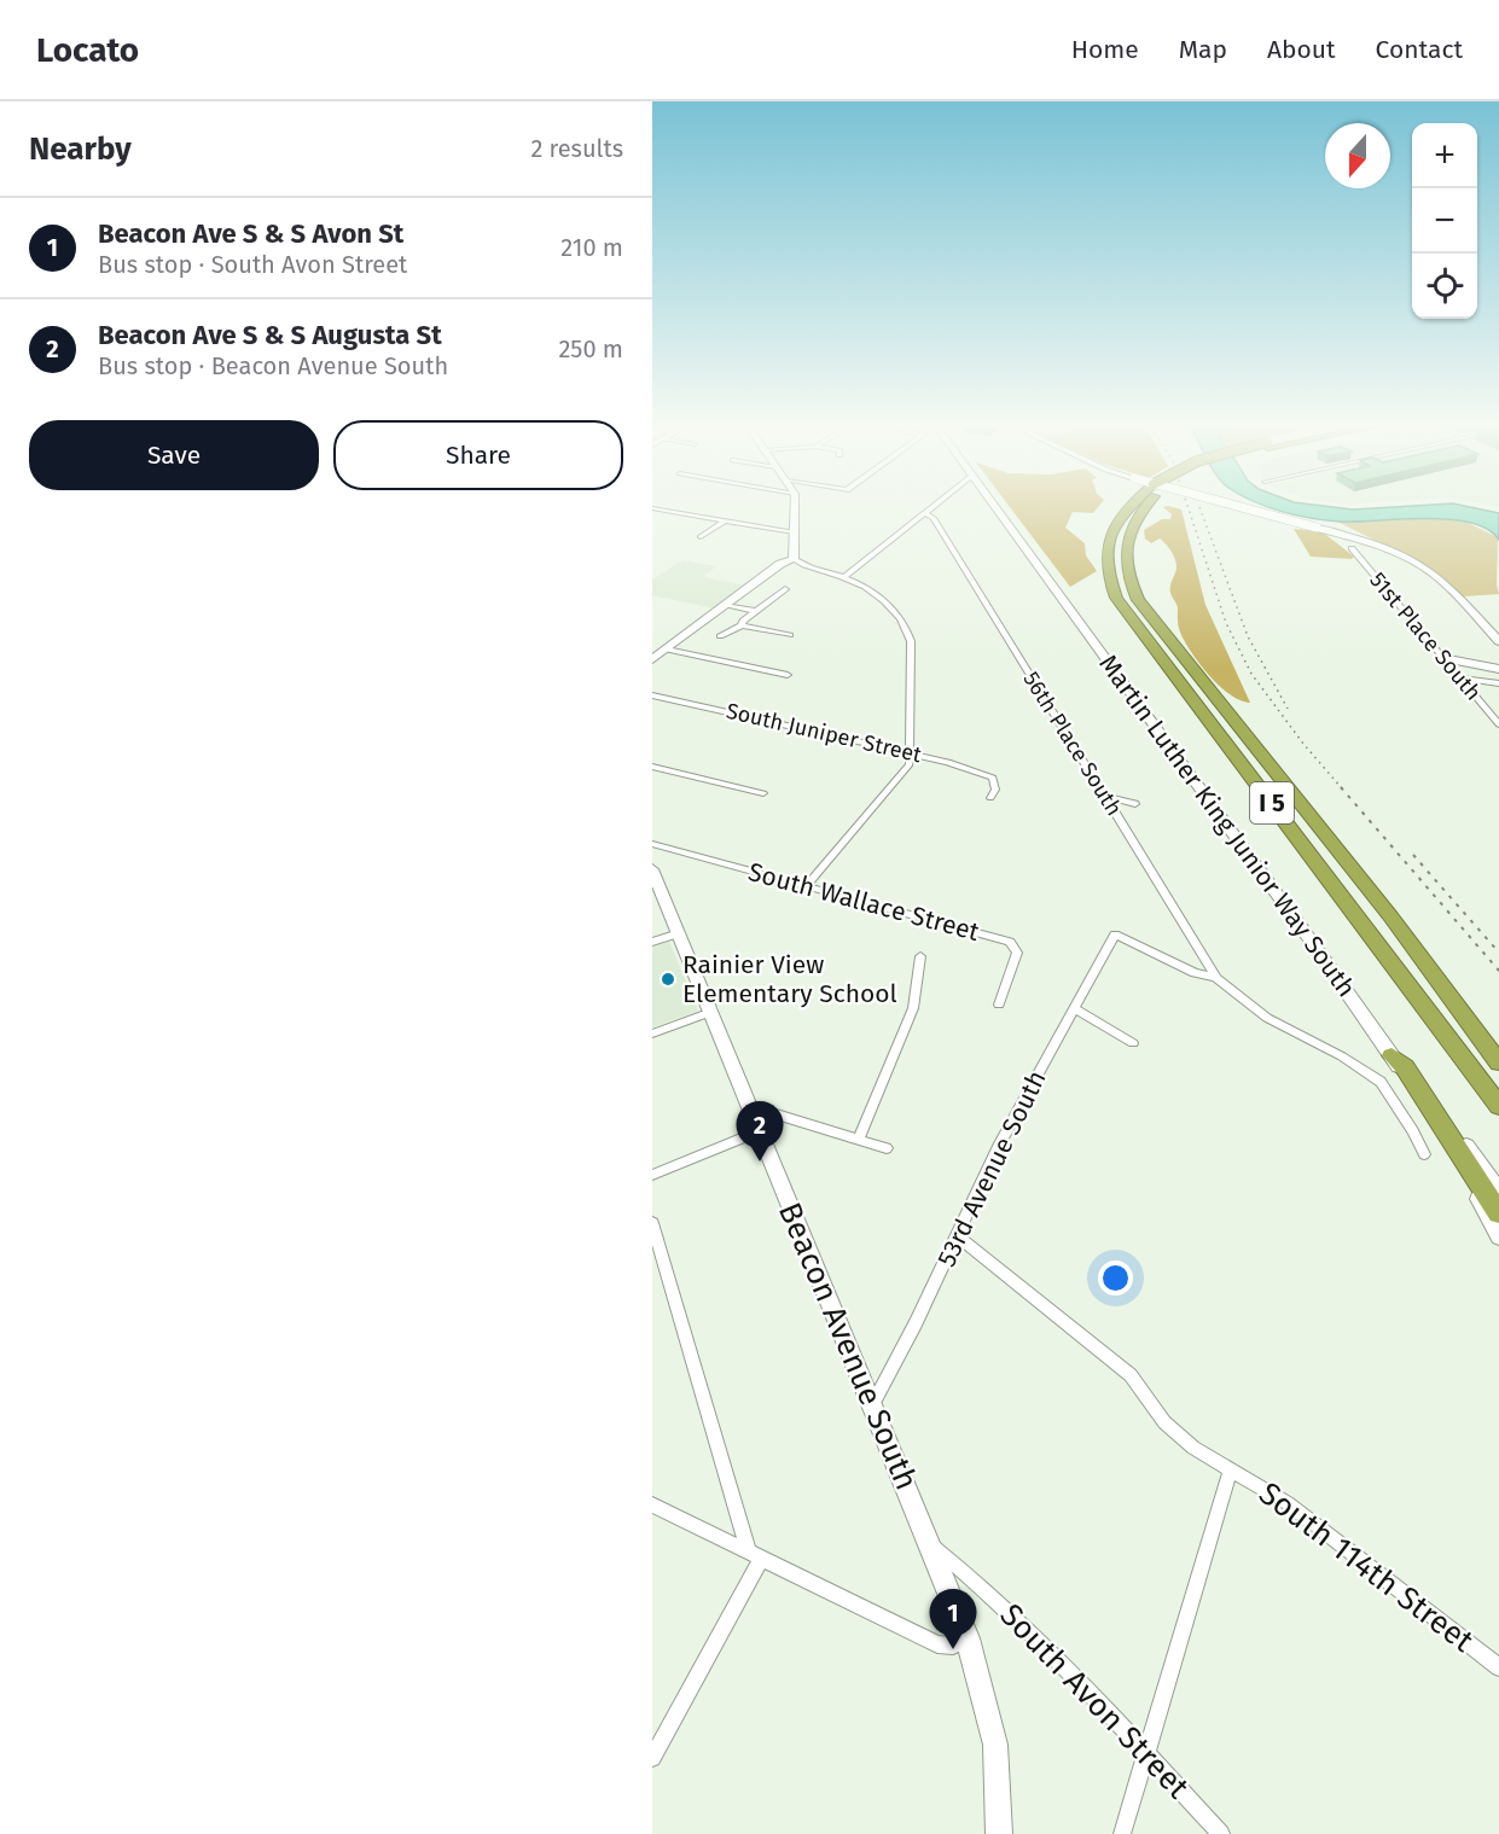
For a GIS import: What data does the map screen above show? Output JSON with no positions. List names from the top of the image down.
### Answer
{
  "streets": {
    "highway": ["I 5"],
    "main road": ["Martin Luther King Junior Way South", "Beacon Avenue South"],
    "street": [
      "51st Place South",
      "South Juniper Street",
      "56th Place South",
      "South Wallace Street",
      "53rd Avenue South",
      "South 114th Street",
      "South Avon Street"
    ]
  },
  "crossings": [
    ["56th Place South", "53rd Avenue South"],
    ["53rd Avenue South", "Beacon Avenue South"],
    ["53rd Avenue South", "South 114th Street"],
    ["Beacon Avenue South", "South Avon Street"]
  ],
  "places": ["Rainier View Elementary School"],
  "north": "bottom",
  "page": {
    "header": "Locato",
    "nav": [
      "Home",
      "Map",
      "About",
      "Contact"
    ],
    "heading": ["Nearby", "2 results"],
    "map_buttons": ["+", "−"],
    "list": [
      {
        "mark": "1",
        "name": "Beacon Ave S & S Avon St",
        "note": "Bus stop · South Avon Street",
        "value": "210 m"
      },
      {
        "mark": "2",
        "name": "Beacon Ave S & S Augusta St",
        "note": "Bus stop · Beacon Avenue South",
        "value": "250 m"
      }
    ],
    "buttons": ["Save", "Share"],
    "pins": ["2", "1"]
  }
}
